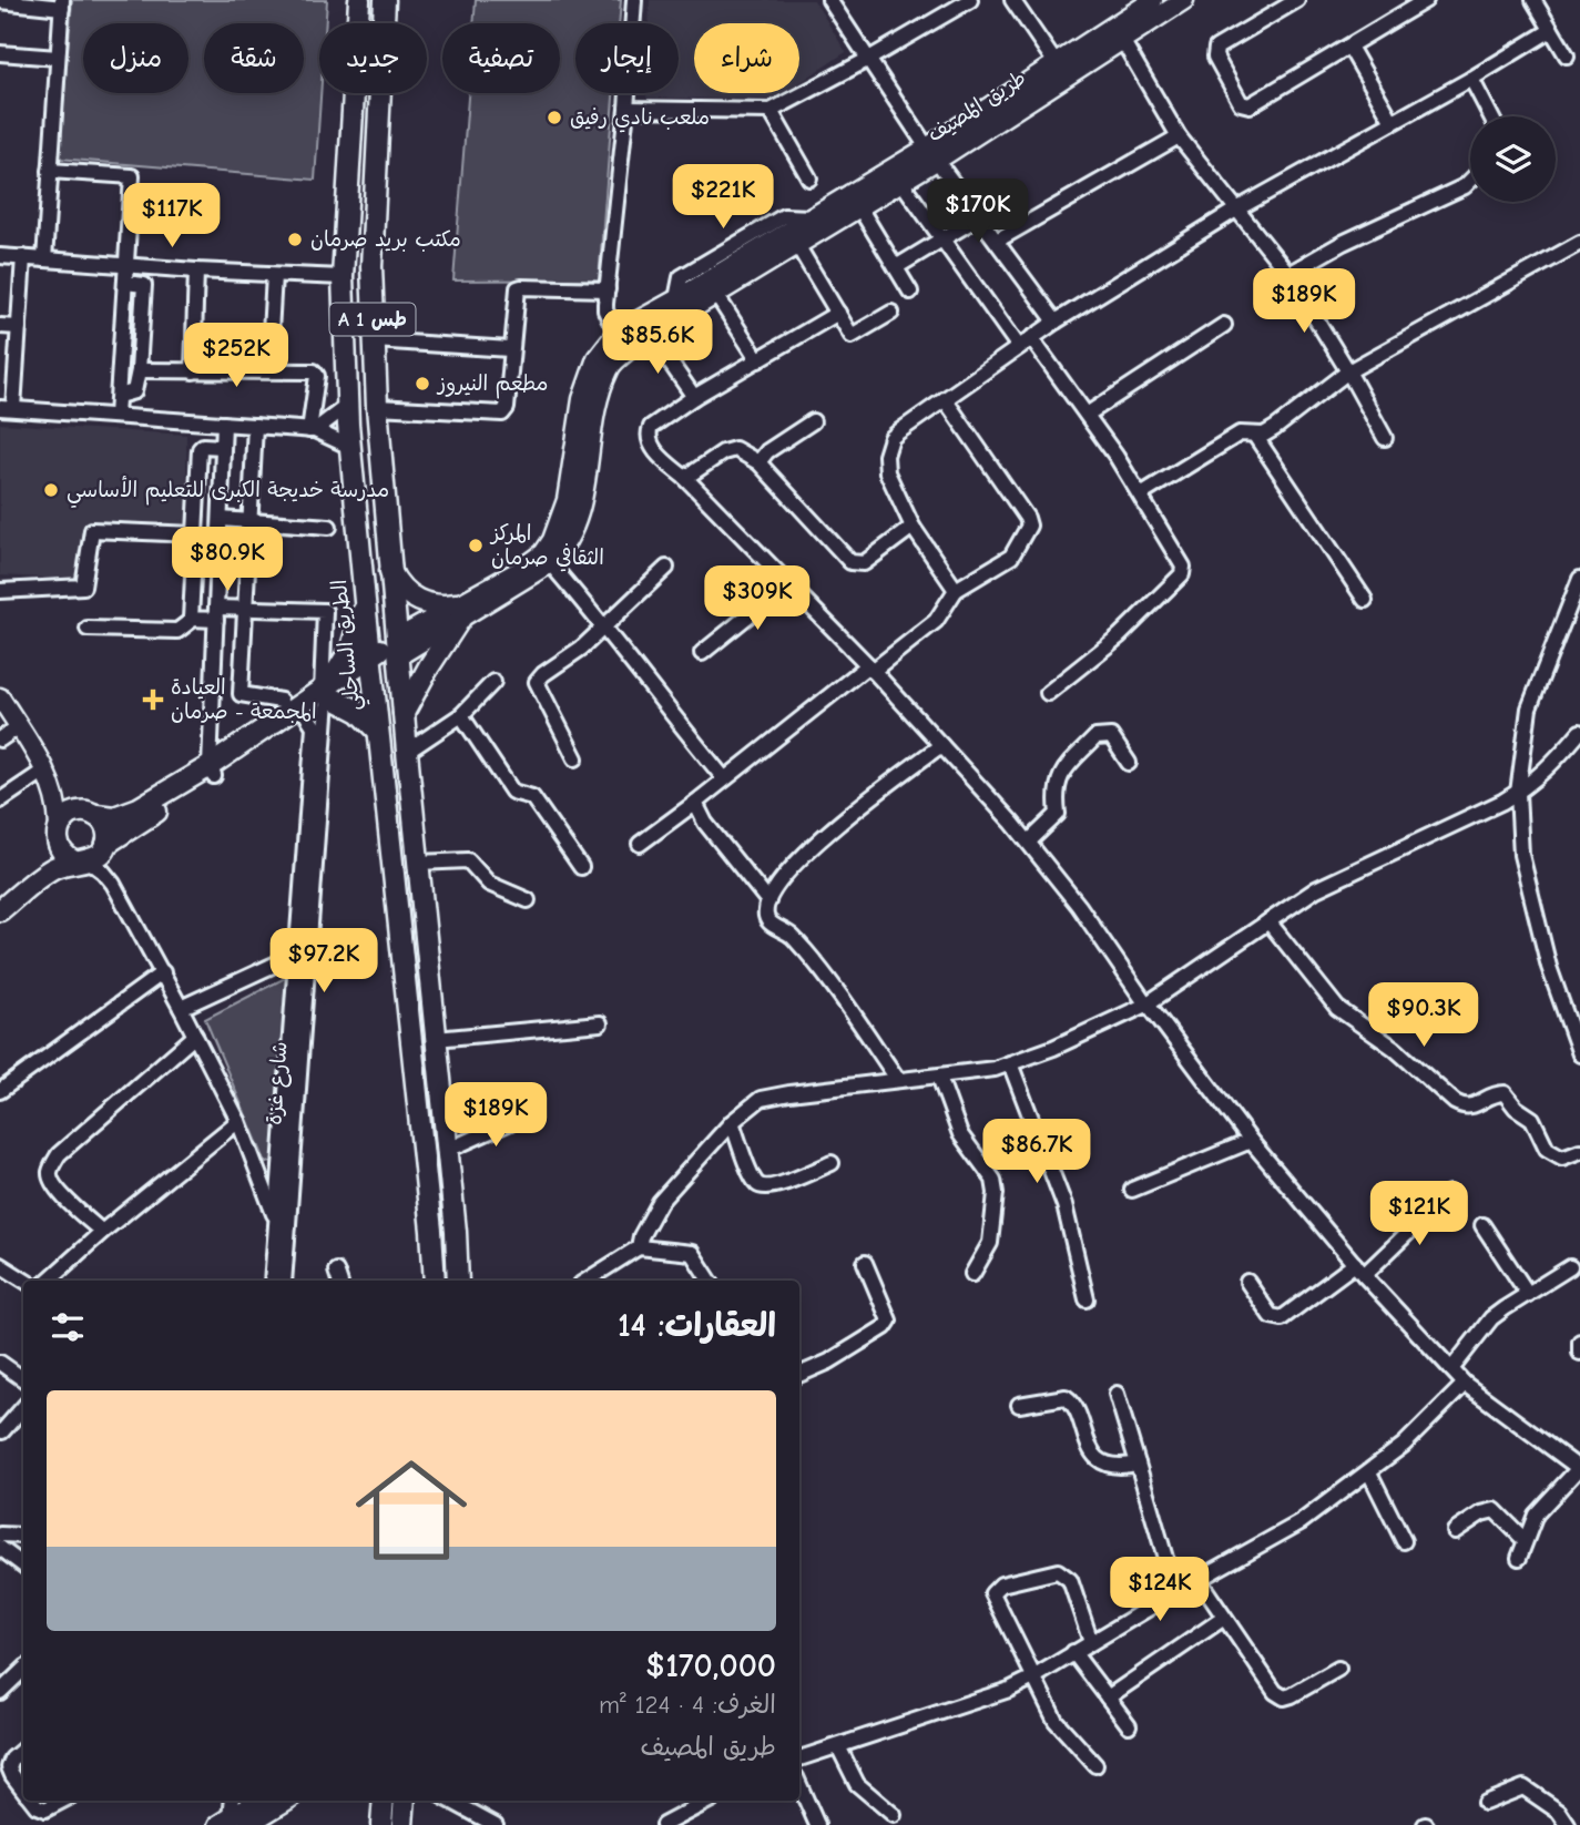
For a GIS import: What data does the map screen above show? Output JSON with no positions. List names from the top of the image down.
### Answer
{
  "streets": {
    "highway": ["A 1 طس", "الطريق الساحلي"],
    "main road": ["طريق المصيف"],
    "street": ["شارع غزة"]
  },
  "crossings": [
    ["طريق المصيف", "A 1 طس"]
  ],
  "places": {
    "other": [
      "ملعب نادي رفيق",
      "مكتب بريد صرمان",
      "مطعم النيروز",
      "مدرسة خديجة الكبرى للتعليم الأساسي",
      "المركز الثقافي صرمان"
    ],
    "health": ["العيادة المجمعة - صرمان"]
  },
  "page": {
    "chip": [
      "شراء",
      "إيجار",
      "تصفية",
      "جديد",
      "شقة",
      "منزل"
    ],
    "price": [
      "$221K",
      "$170K",
      "$117K",
      "$189K",
      "$85.6K",
      "$252K",
      "$80.9K",
      "$309K",
      "$97.2K",
      "$90.3K",
      "$189K",
      "$86.7K",
      "$121K",
      "$124K"
    ],
    "heading": "العقارات: 14",
    "list": [
      {
        "name": "$170,000",
        "note": "الغرف: 4 · 124 m² · طريق المصيف"
      }
    ]
  }
}
